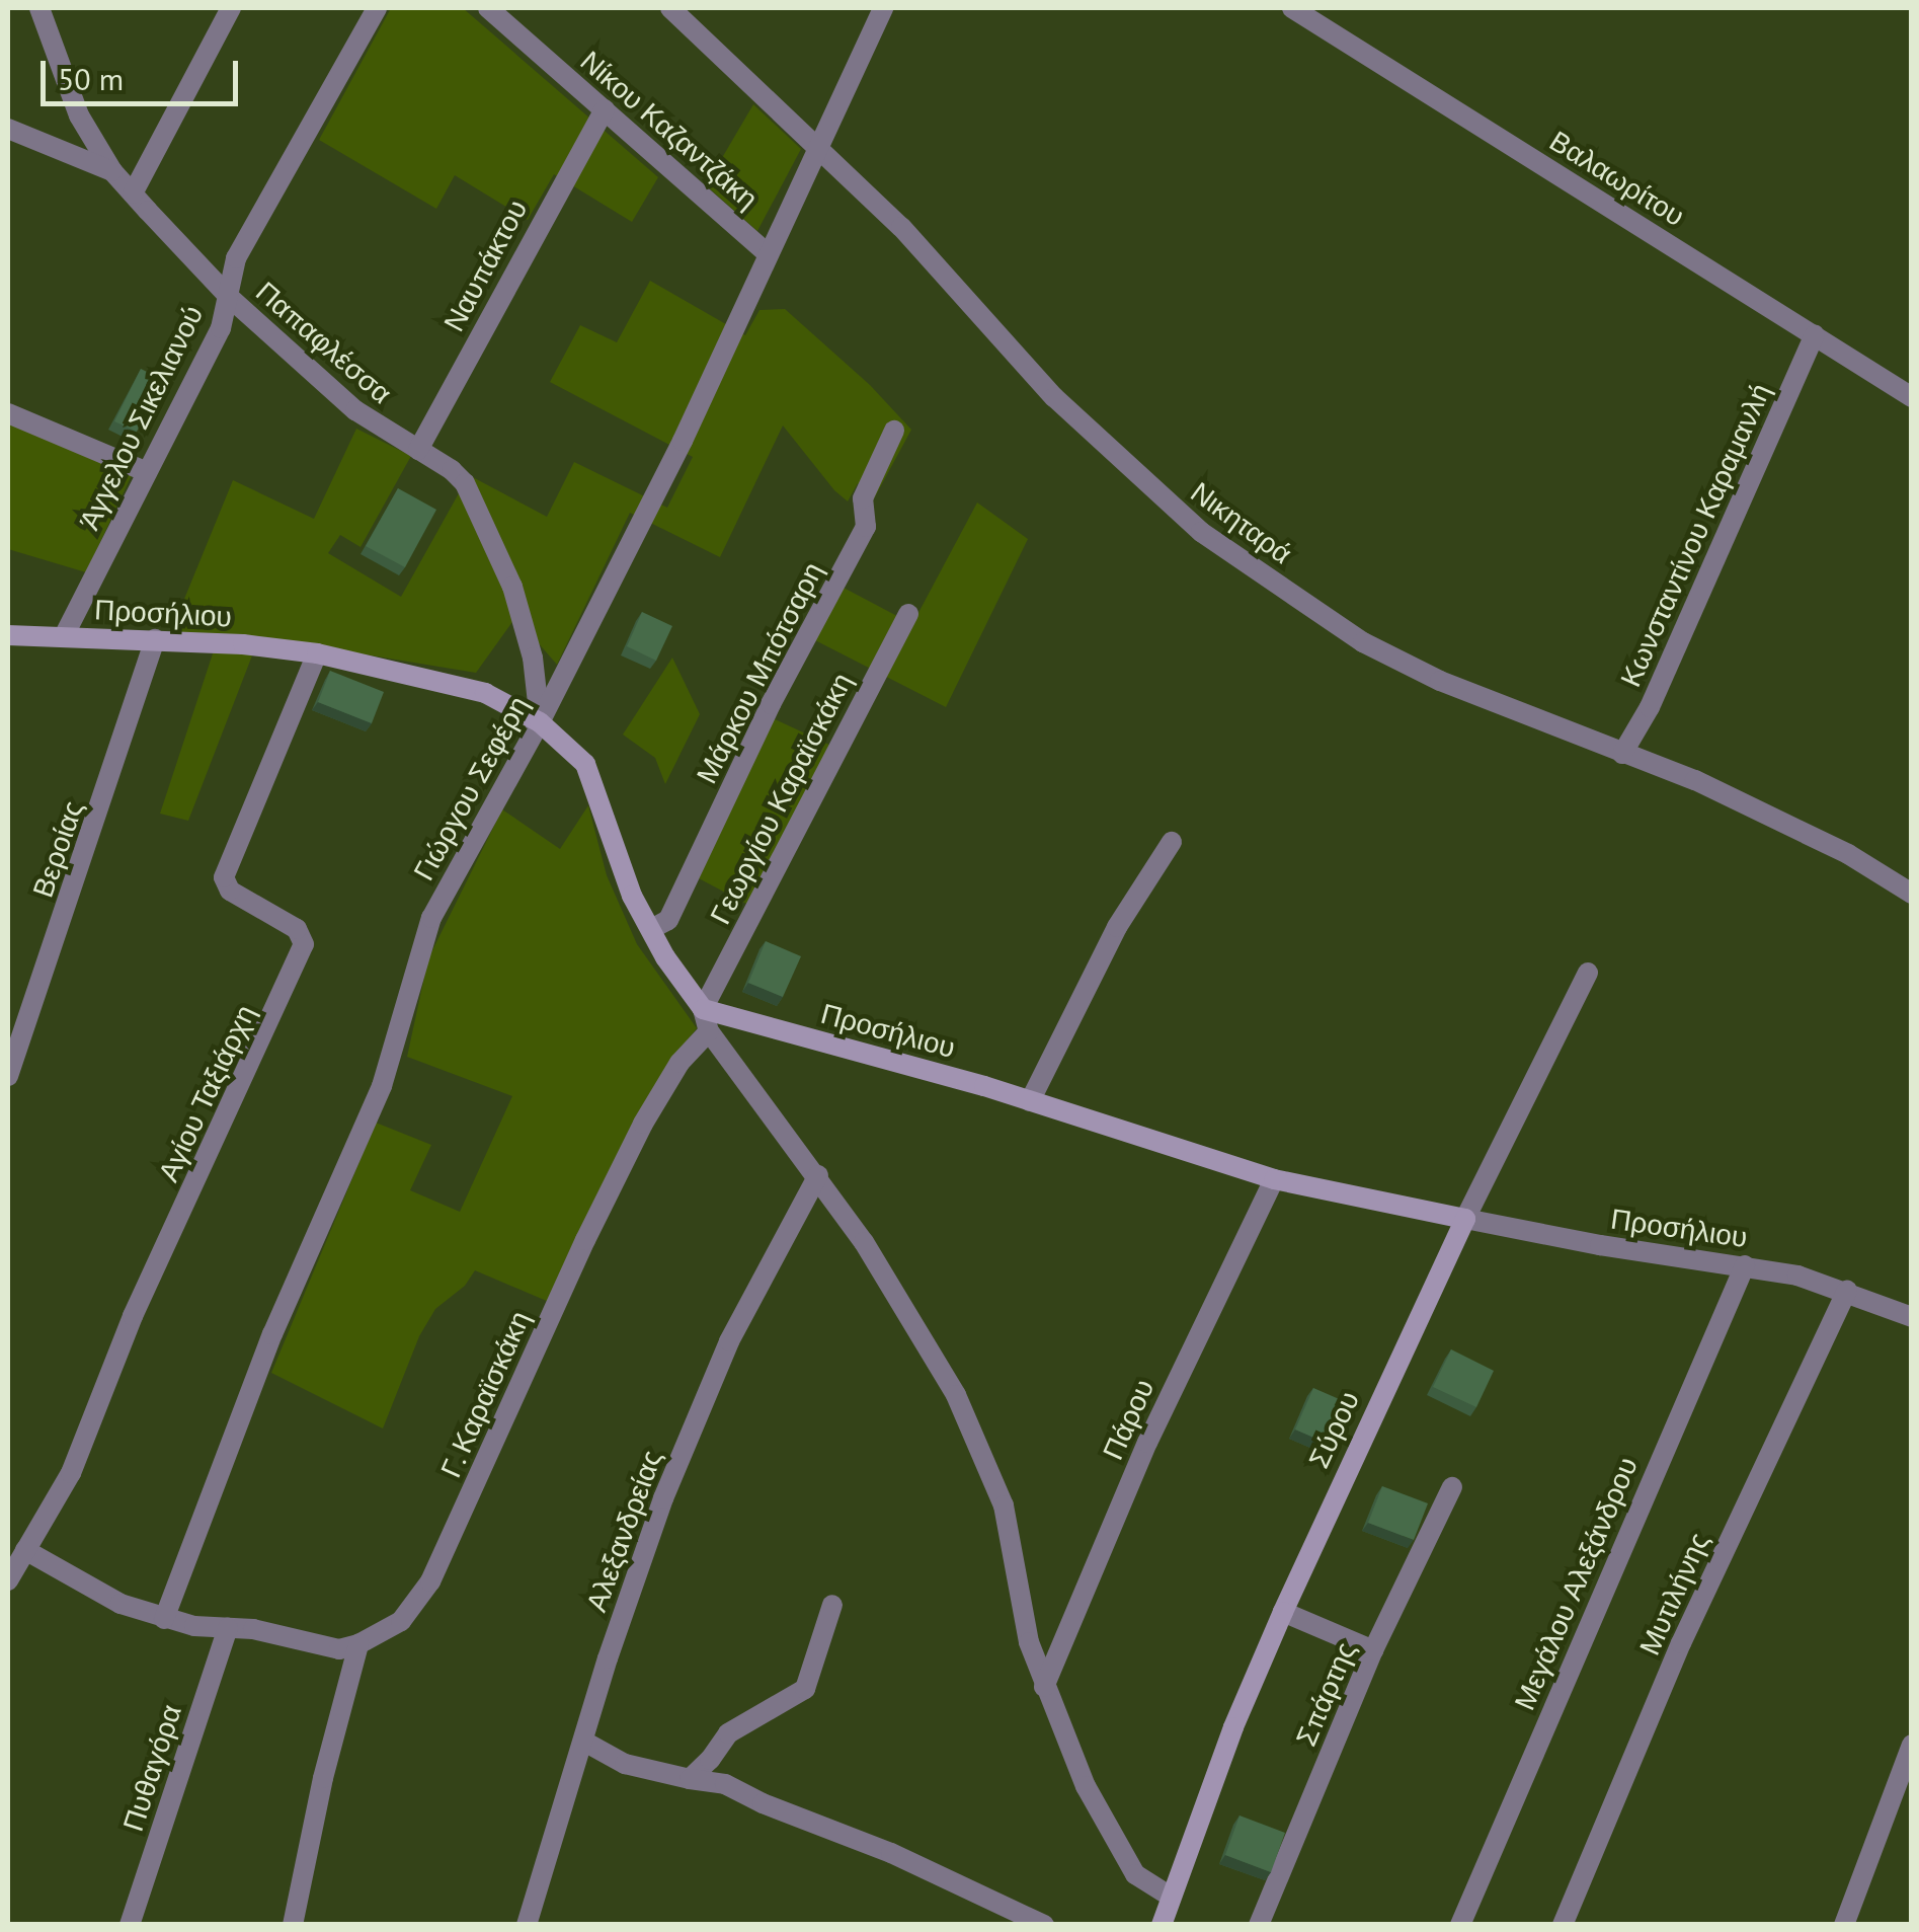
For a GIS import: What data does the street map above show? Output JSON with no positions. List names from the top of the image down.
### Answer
{
  "streets": {
    "street": [
      "Νίκου Καζαντζάκη",
      "Βαλαωρίτου",
      "Ναυπάκτου",
      "Παπαφλέσσα",
      "Άγγελου Σικελιανού",
      "Νικηταρά",
      "Κωνσταντίνου Καραμανλή",
      "Προσήλιου",
      "Μάρκου Μπότσαρη",
      "Γιώργου Σεφέρη",
      "Γεωργίου Καραϊσκάκη",
      "Βεροίας",
      "Αγίου Ταξιάρχη",
      "Γ. Καραϊσκάκη",
      "Πάρου",
      "Σύρου",
      "Αλεξανδρείας",
      "Μεγάλου Αλεξάνδρου",
      "Μυτιλήνης",
      "Σπάρτης",
      "Πυθαγόρα"
    ]
  },
  "crossings": [
    ["Νίκου Καζαντζάκη", "Ναυπάκτου"],
    ["Νίκου Καζαντζάκη", "Γιώργου Σεφέρη"],
    ["Βαλαωρίτου", "Κωνσταντίνου Καραμανλή"],
    ["Ναυπάκτου", "Παπαφλέσσα"],
    ["Παπαφλέσσα", "Άγγελου Σικελιανού"],
    ["Παπαφλέσσα", "Προσήλιου"],
    ["Παπαφλέσσα", "Γιώργου Σεφέρη"],
    ["Άγγελου Σικελιανού", "Προσήλιου"],
    ["Νικηταρά", "Κωνσταντίνου Καραμανλή"],
    ["Νικηταρά", "Γιώργου Σεφέρη"],
    ["Προσήλιου", "Μάρκου Μπότσαρη"],
    ["Προσήλιου", "Γιώργου Σεφέρη"],
    ["Προσήλιου", "Γεωργίου Καραϊσκάκη"],
    ["Προσήλιου", "Βεροίας"],
    ["Προσήλιου", "Αγίου Ταξιάρχη"],
    ["Προσήλιου", "Πάρου"],
    ["Προσήλιου", "Σύρου"],
    ["Προσήλιου", "Μεγάλου Αλεξάνδρου"],
    ["Προσήλιου", "Μυτιλήνης"]
  ],
  "scale_bar": "50 m"
}
